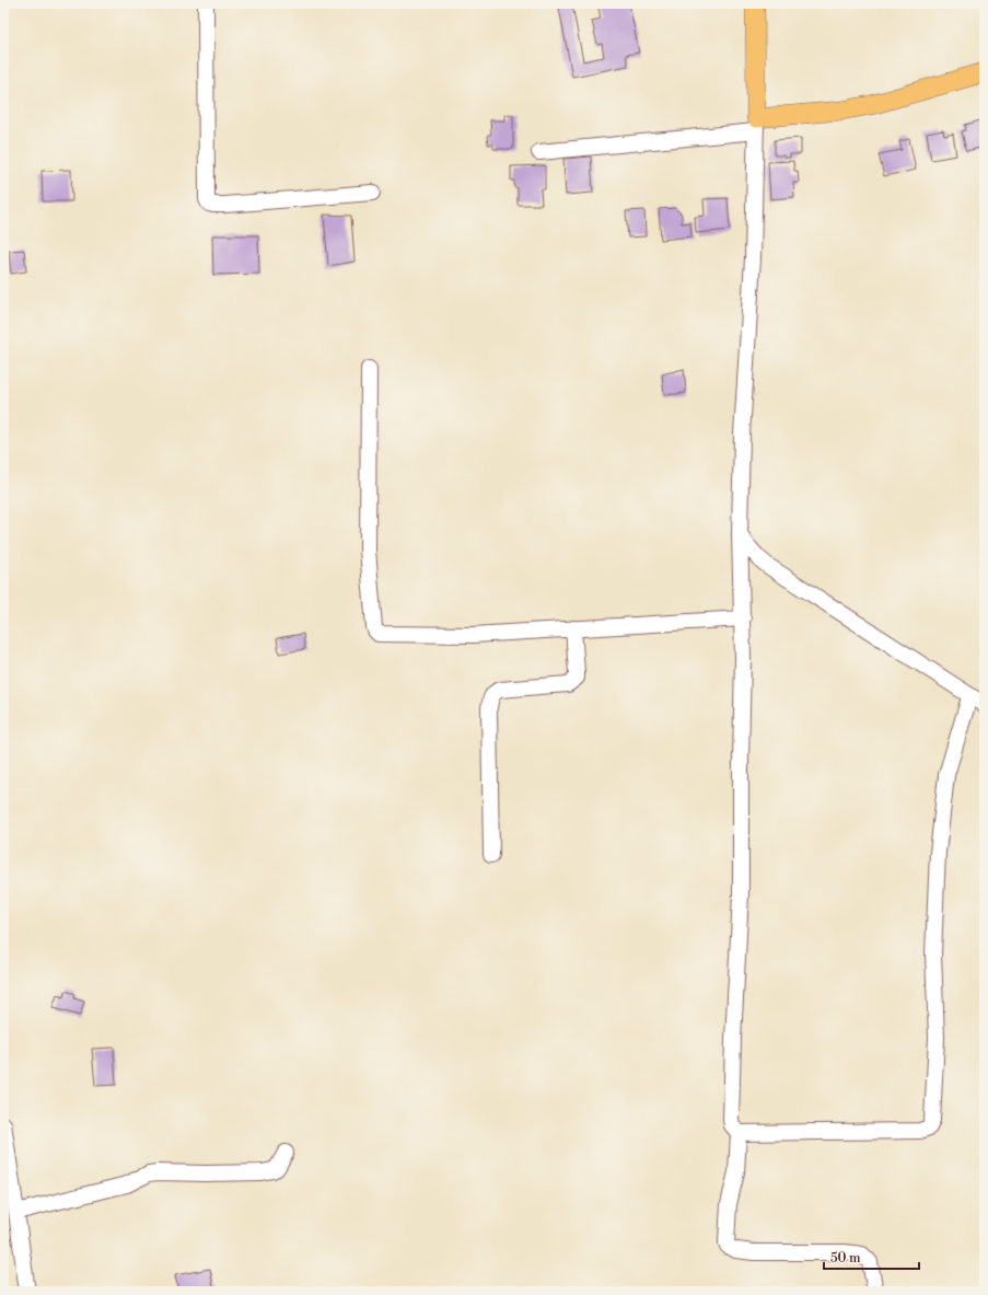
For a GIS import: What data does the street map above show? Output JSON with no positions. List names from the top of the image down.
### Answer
{
  "scale_bar": "50 m"
}
